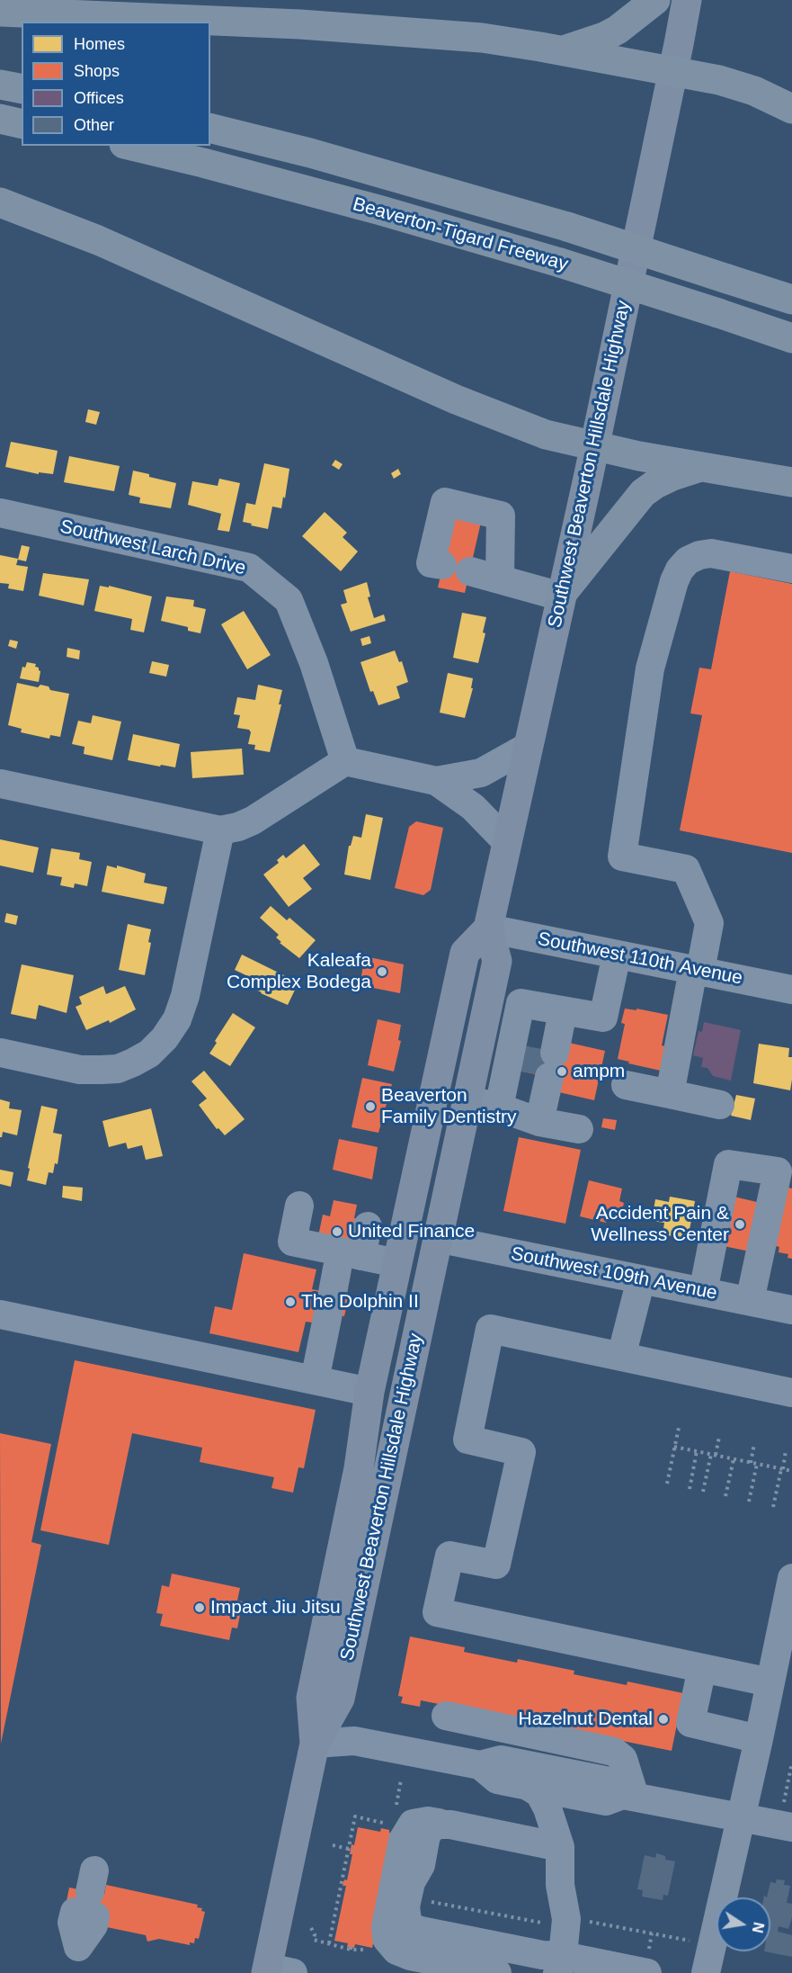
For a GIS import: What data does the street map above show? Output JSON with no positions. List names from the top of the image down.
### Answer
{
  "streets": {
    "highway": ["Beaverton-Tigard Freeway"],
    "main road": ["Southwest Beaverton Hillsdale Highway"],
    "street": ["Southwest Larch Drive", "Southwest 110th Avenue", "Southwest 109th Avenue"]
  },
  "crossings": [
    ["Southwest Beaverton Hillsdale Highway", "Southwest 110th Avenue"],
    ["Southwest Beaverton Hillsdale Highway", "Southwest 109th Avenue"]
  ],
  "places": [
    "Kaleafa Complex Bodega",
    "ampm",
    "Beaverton Family Dentistry",
    "Accident Pain & Wellness Center",
    "United Finance",
    "The Dolphin II",
    "Impact Jiu Jitsu",
    "Hazelnut Dental"
  ],
  "legend": [
    "Homes",
    "Shops",
    "Offices",
    "Other"
  ],
  "north": "right"
}
